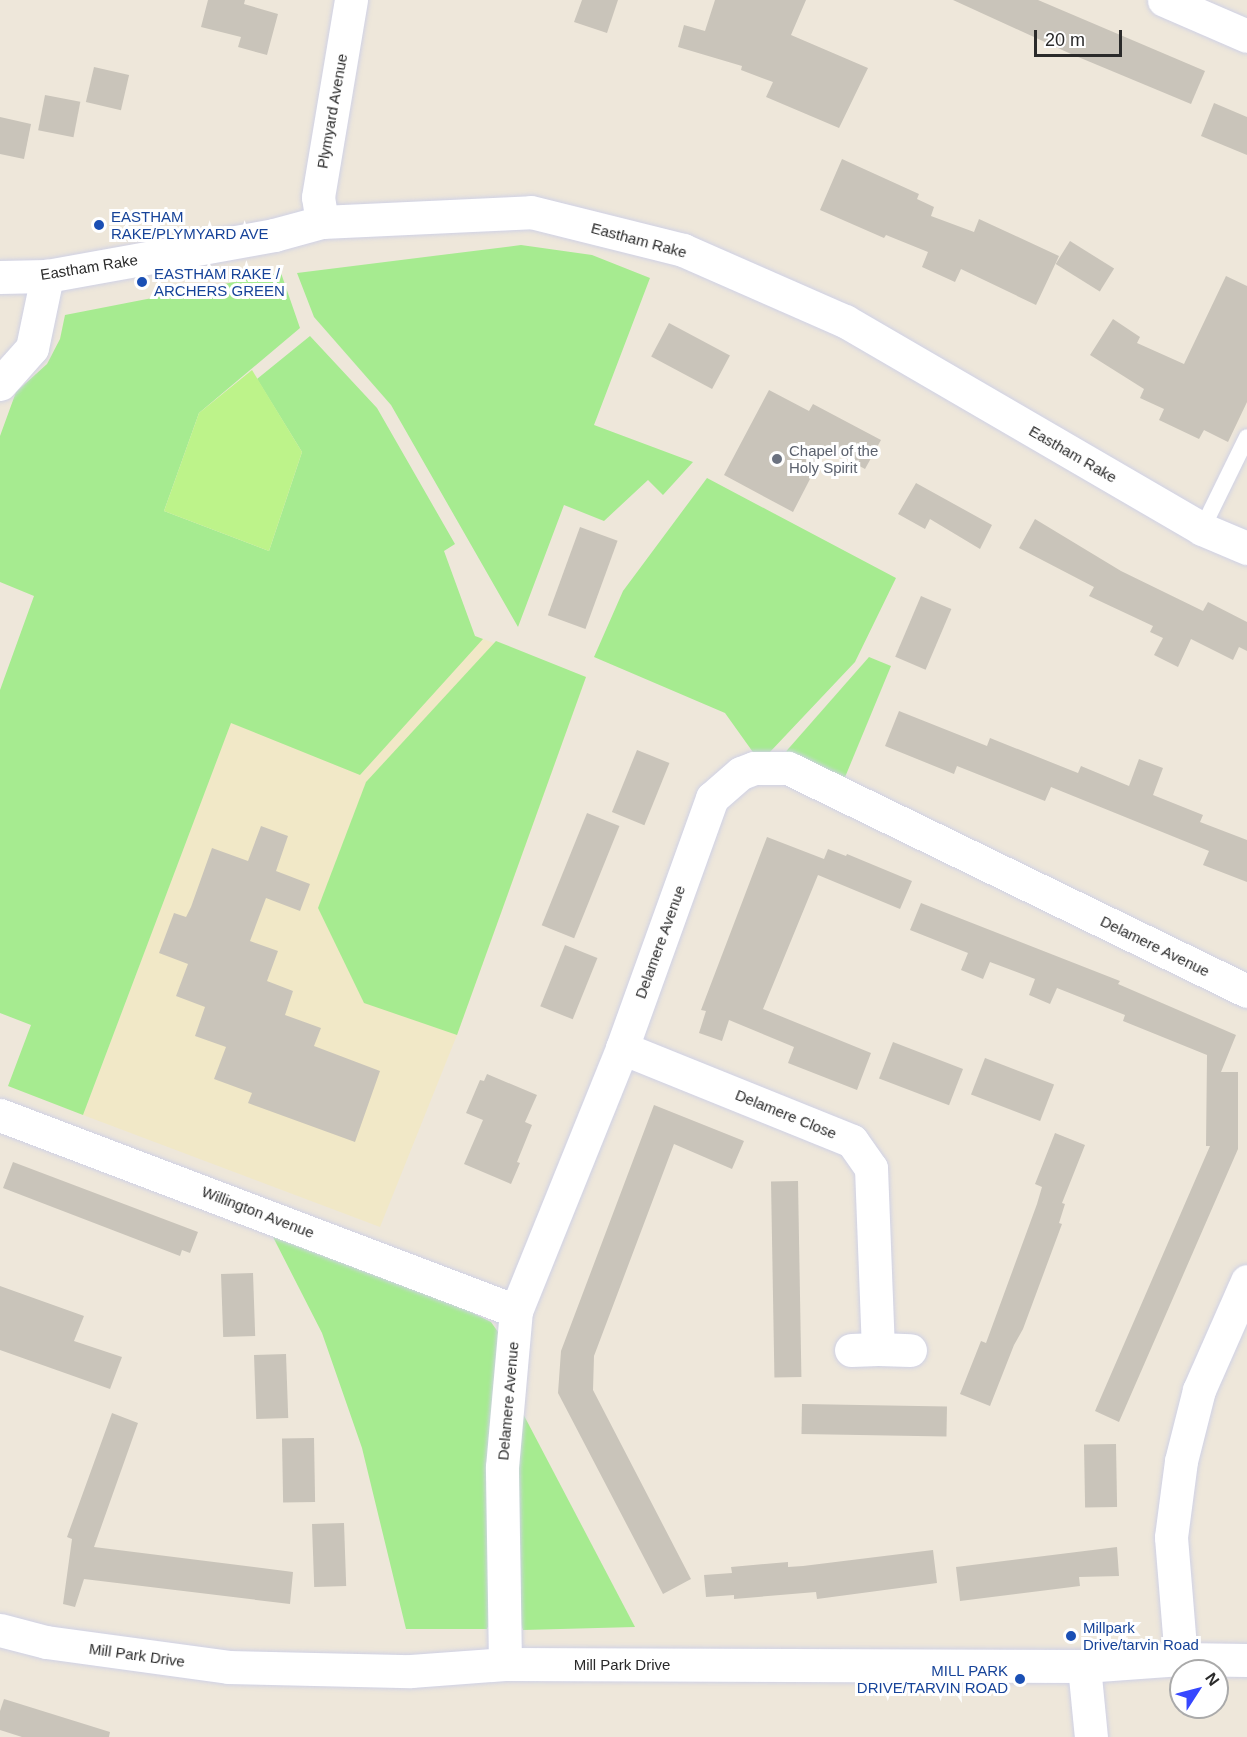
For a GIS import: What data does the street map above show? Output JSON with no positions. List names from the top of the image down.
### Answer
{
  "streets": {
    "street": [
      "Plymyard Avenue",
      "Eastham Rake",
      "Delamere Avenue",
      "Delamere Close",
      "Willington Avenue",
      "Mill Park Drive"
    ]
  },
  "crossings": [
    ["Plymyard Avenue", "Eastham Rake"],
    ["Delamere Avenue", "Delamere Close"],
    ["Delamere Avenue", "Willington Avenue"],
    ["Delamere Avenue", "Mill Park Drive"]
  ],
  "places": [
    "EASTHAM RAKE/PLYMYARD AVE",
    "EASTHAM RAKE / ARCHERS GREEN",
    "Chapel of the Holy Spirit",
    "Millpark Drive/tarvin Road",
    "MILL PARK DRIVE/TARVIN ROAD"
  ],
  "scale_bar": "20 m",
  "north": "top right"
}
